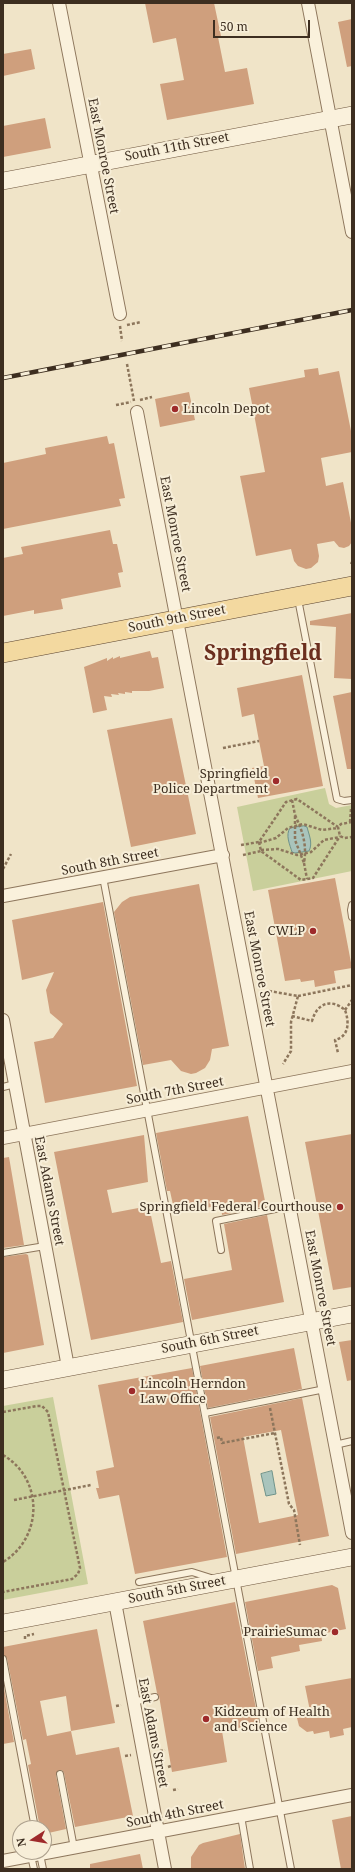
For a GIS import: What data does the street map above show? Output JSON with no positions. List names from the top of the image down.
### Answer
{
  "streets": {
    "main road": [
      "South 11th Street",
      "South 9th Street",
      "South 6th Street",
      "South 5th Street"
    ],
    "street": [
      "East Monroe Street",
      "South 8th Street",
      "South 7th Street",
      "East Adams Street",
      "South 4th Street"
    ]
  },
  "crossings": [
    ["South 11th Street", "East Monroe Street"],
    ["East Monroe Street", "South 9th Street"],
    ["East Monroe Street", "South 8th Street"],
    ["East Monroe Street", "South 7th Street"],
    ["East Monroe Street", "South 6th Street"],
    ["South 7th Street", "East Adams Street"],
    ["East Adams Street", "South 6th Street"],
    ["East Adams Street", "South 5th Street"],
    ["East Adams Street", "South 4th Street"]
  ],
  "districts": ["Springfield"],
  "places": [
    "Lincoln Depot",
    "Springfield Police Department",
    "CWLP",
    "Springfield Federal Courthouse",
    "Lincoln Herndon Law Office",
    "PrairieSumac",
    "Kidzeum of Health and Science"
  ],
  "scale_bar": "50 m",
  "north": "left"
}
